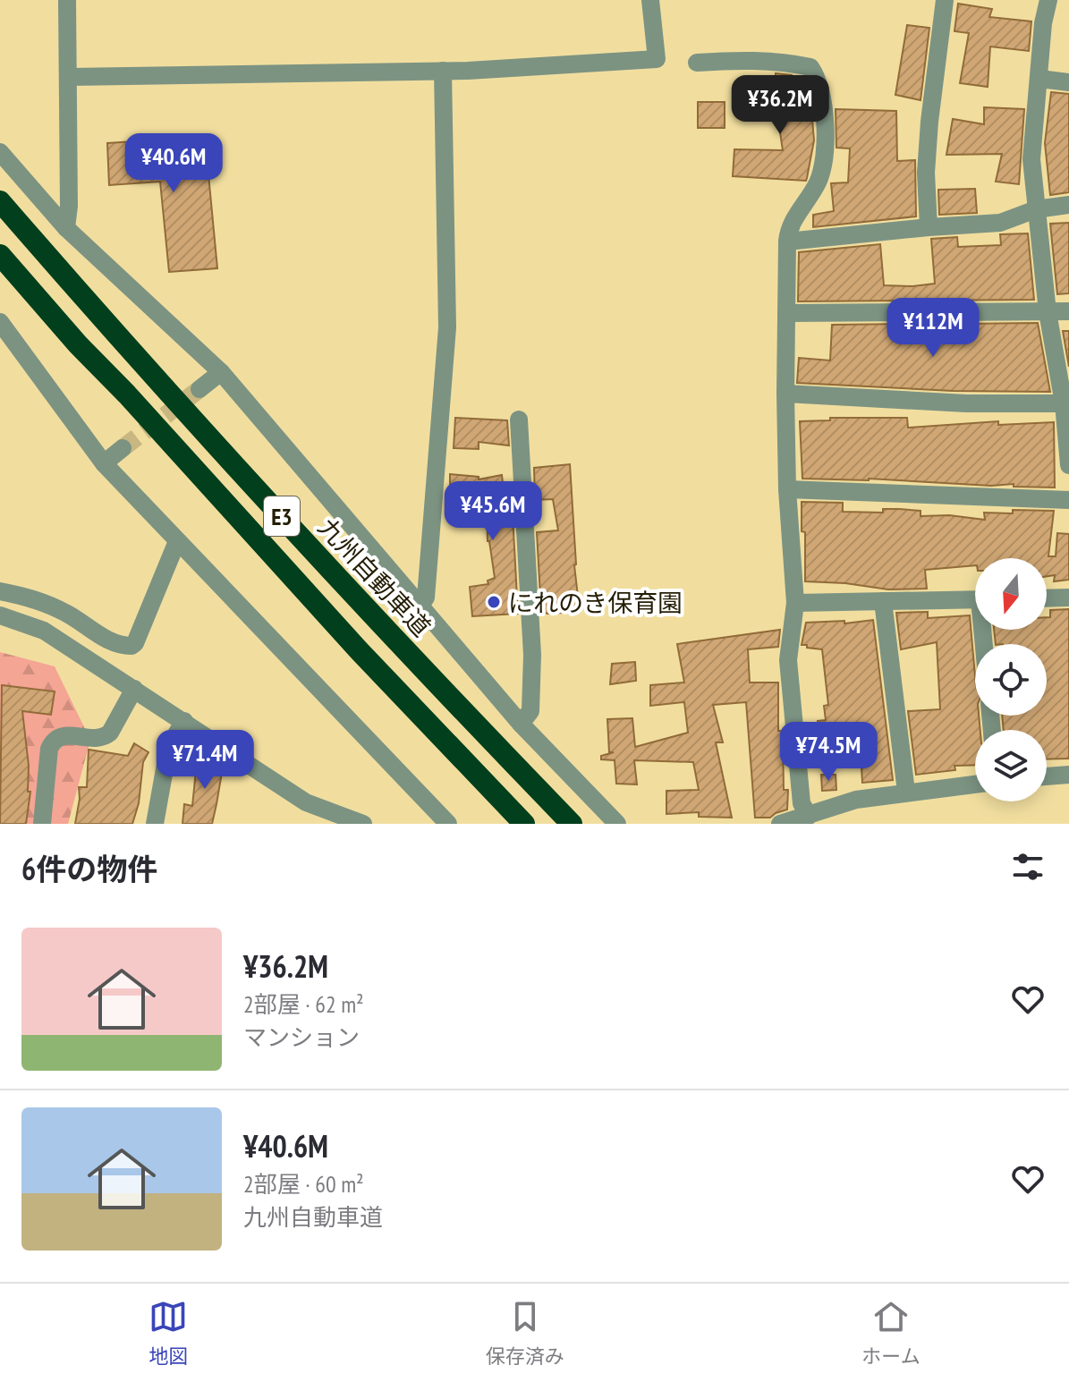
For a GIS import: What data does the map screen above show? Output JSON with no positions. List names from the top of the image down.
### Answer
{
  "streets": {
    "highway": ["E3", "九州自動車道"]
  },
  "places": ["にれのき保育園"],
  "north": "bottom",
  "page": {
    "price": [
      "¥36.2M",
      "¥40.6M",
      "¥112M",
      "¥45.6M",
      "¥74.5M",
      "¥71.4M"
    ],
    "heading": "6件の物件",
    "list": [
      {
        "name": "¥36.2M",
        "note": "2部屋 · 62 m² · マンション"
      },
      {
        "name": "¥40.6M",
        "note": "2部屋 · 60 m² · 九州自動車道"
      }
    ],
    "tabs": ["地図", "保存済み", "ホーム"]
  }
}
